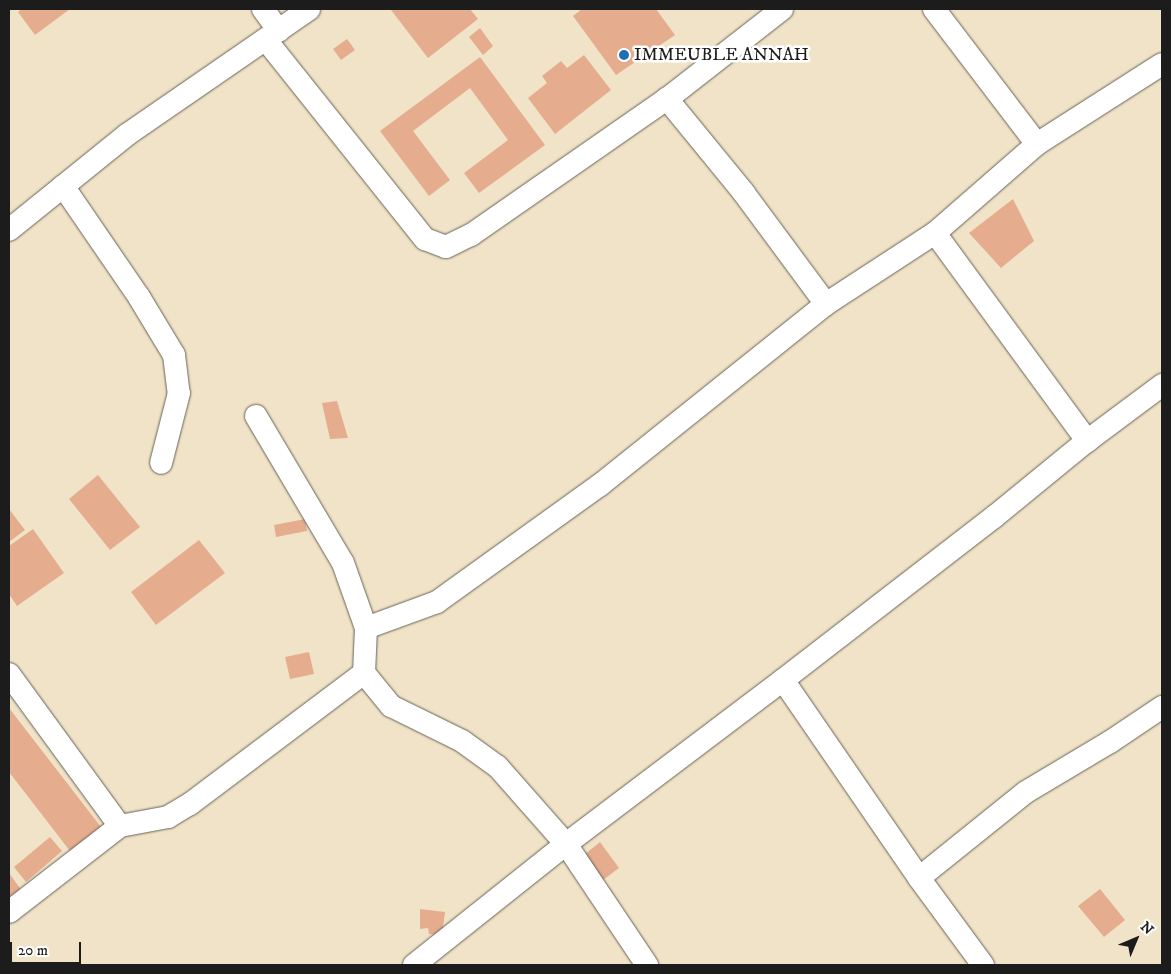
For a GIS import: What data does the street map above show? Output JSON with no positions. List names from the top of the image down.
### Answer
{
  "places": ["IMMEUBLE ANNAH"],
  "scale_bar": "20 m",
  "north": "top right"
}
